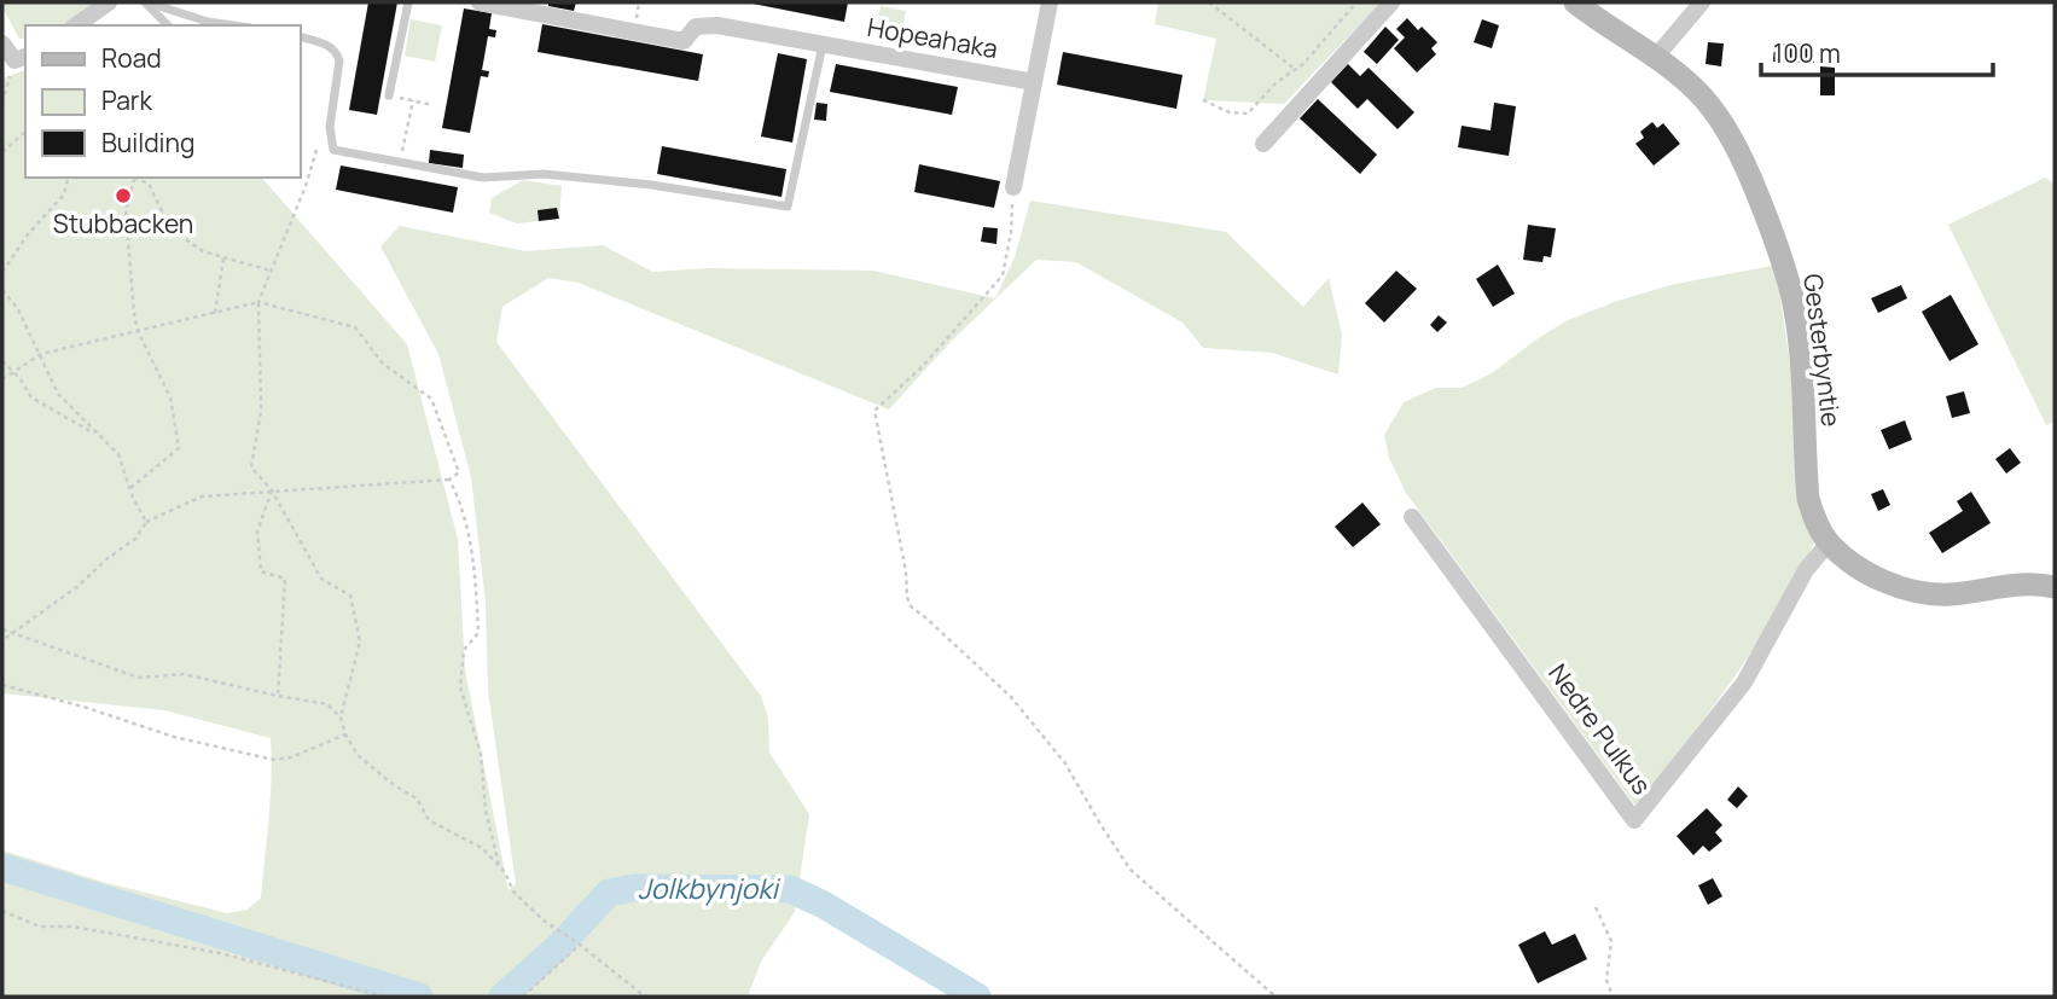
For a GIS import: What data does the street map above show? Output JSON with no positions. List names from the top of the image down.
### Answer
{
  "streets": {
    "street": ["Hopeahaka", "Gesterbyntie", "Nedre Pulkus"]
  },
  "crossings": [
    ["Gesterbyntie", "Nedre Pulkus"]
  ],
  "water": ["Jolkbynjoki"],
  "places": ["Stubbacken"],
  "legend": ["Road", "Park", "Building"],
  "scale_bar": "100 m"
}
